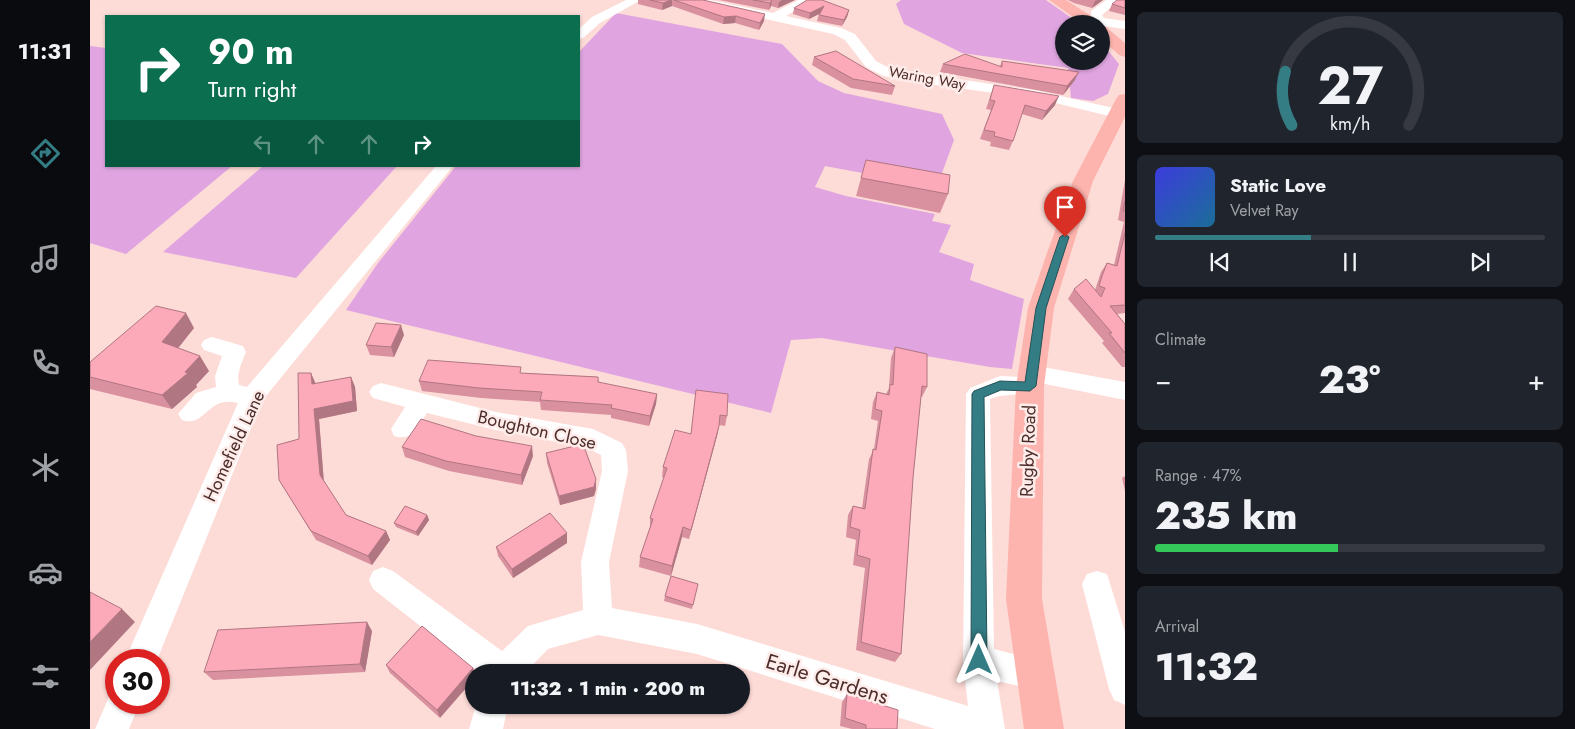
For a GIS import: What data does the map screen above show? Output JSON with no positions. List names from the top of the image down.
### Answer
{
  "streets": {
    "main road": ["Rugby Road"],
    "street": [
      "Waring Way",
      "Boughton Close",
      "Homefield Lane",
      "Earle Gardens"
    ]
  },
  "crossings": [
    ["Waring Way", "Rugby Road"],
    ["Boughton Close", "Earle Gardens"]
  ],
  "page": {
    "tabs": "11:31",
    "turn": ["90 m", "Turn right"],
    "song": ["Static Love", "Velvet Ray"],
    "tile": [
      "Climate",
      ["Range · 47%", "235 km"],
      ["Arrival", "11:32"]
    ],
    "heat": ["−", "23°", "+"],
    "limit": "30",
    "trip": "11:32 · 1 min · 200 m",
    "gauge": ["27", "km/h"]
  }
}
